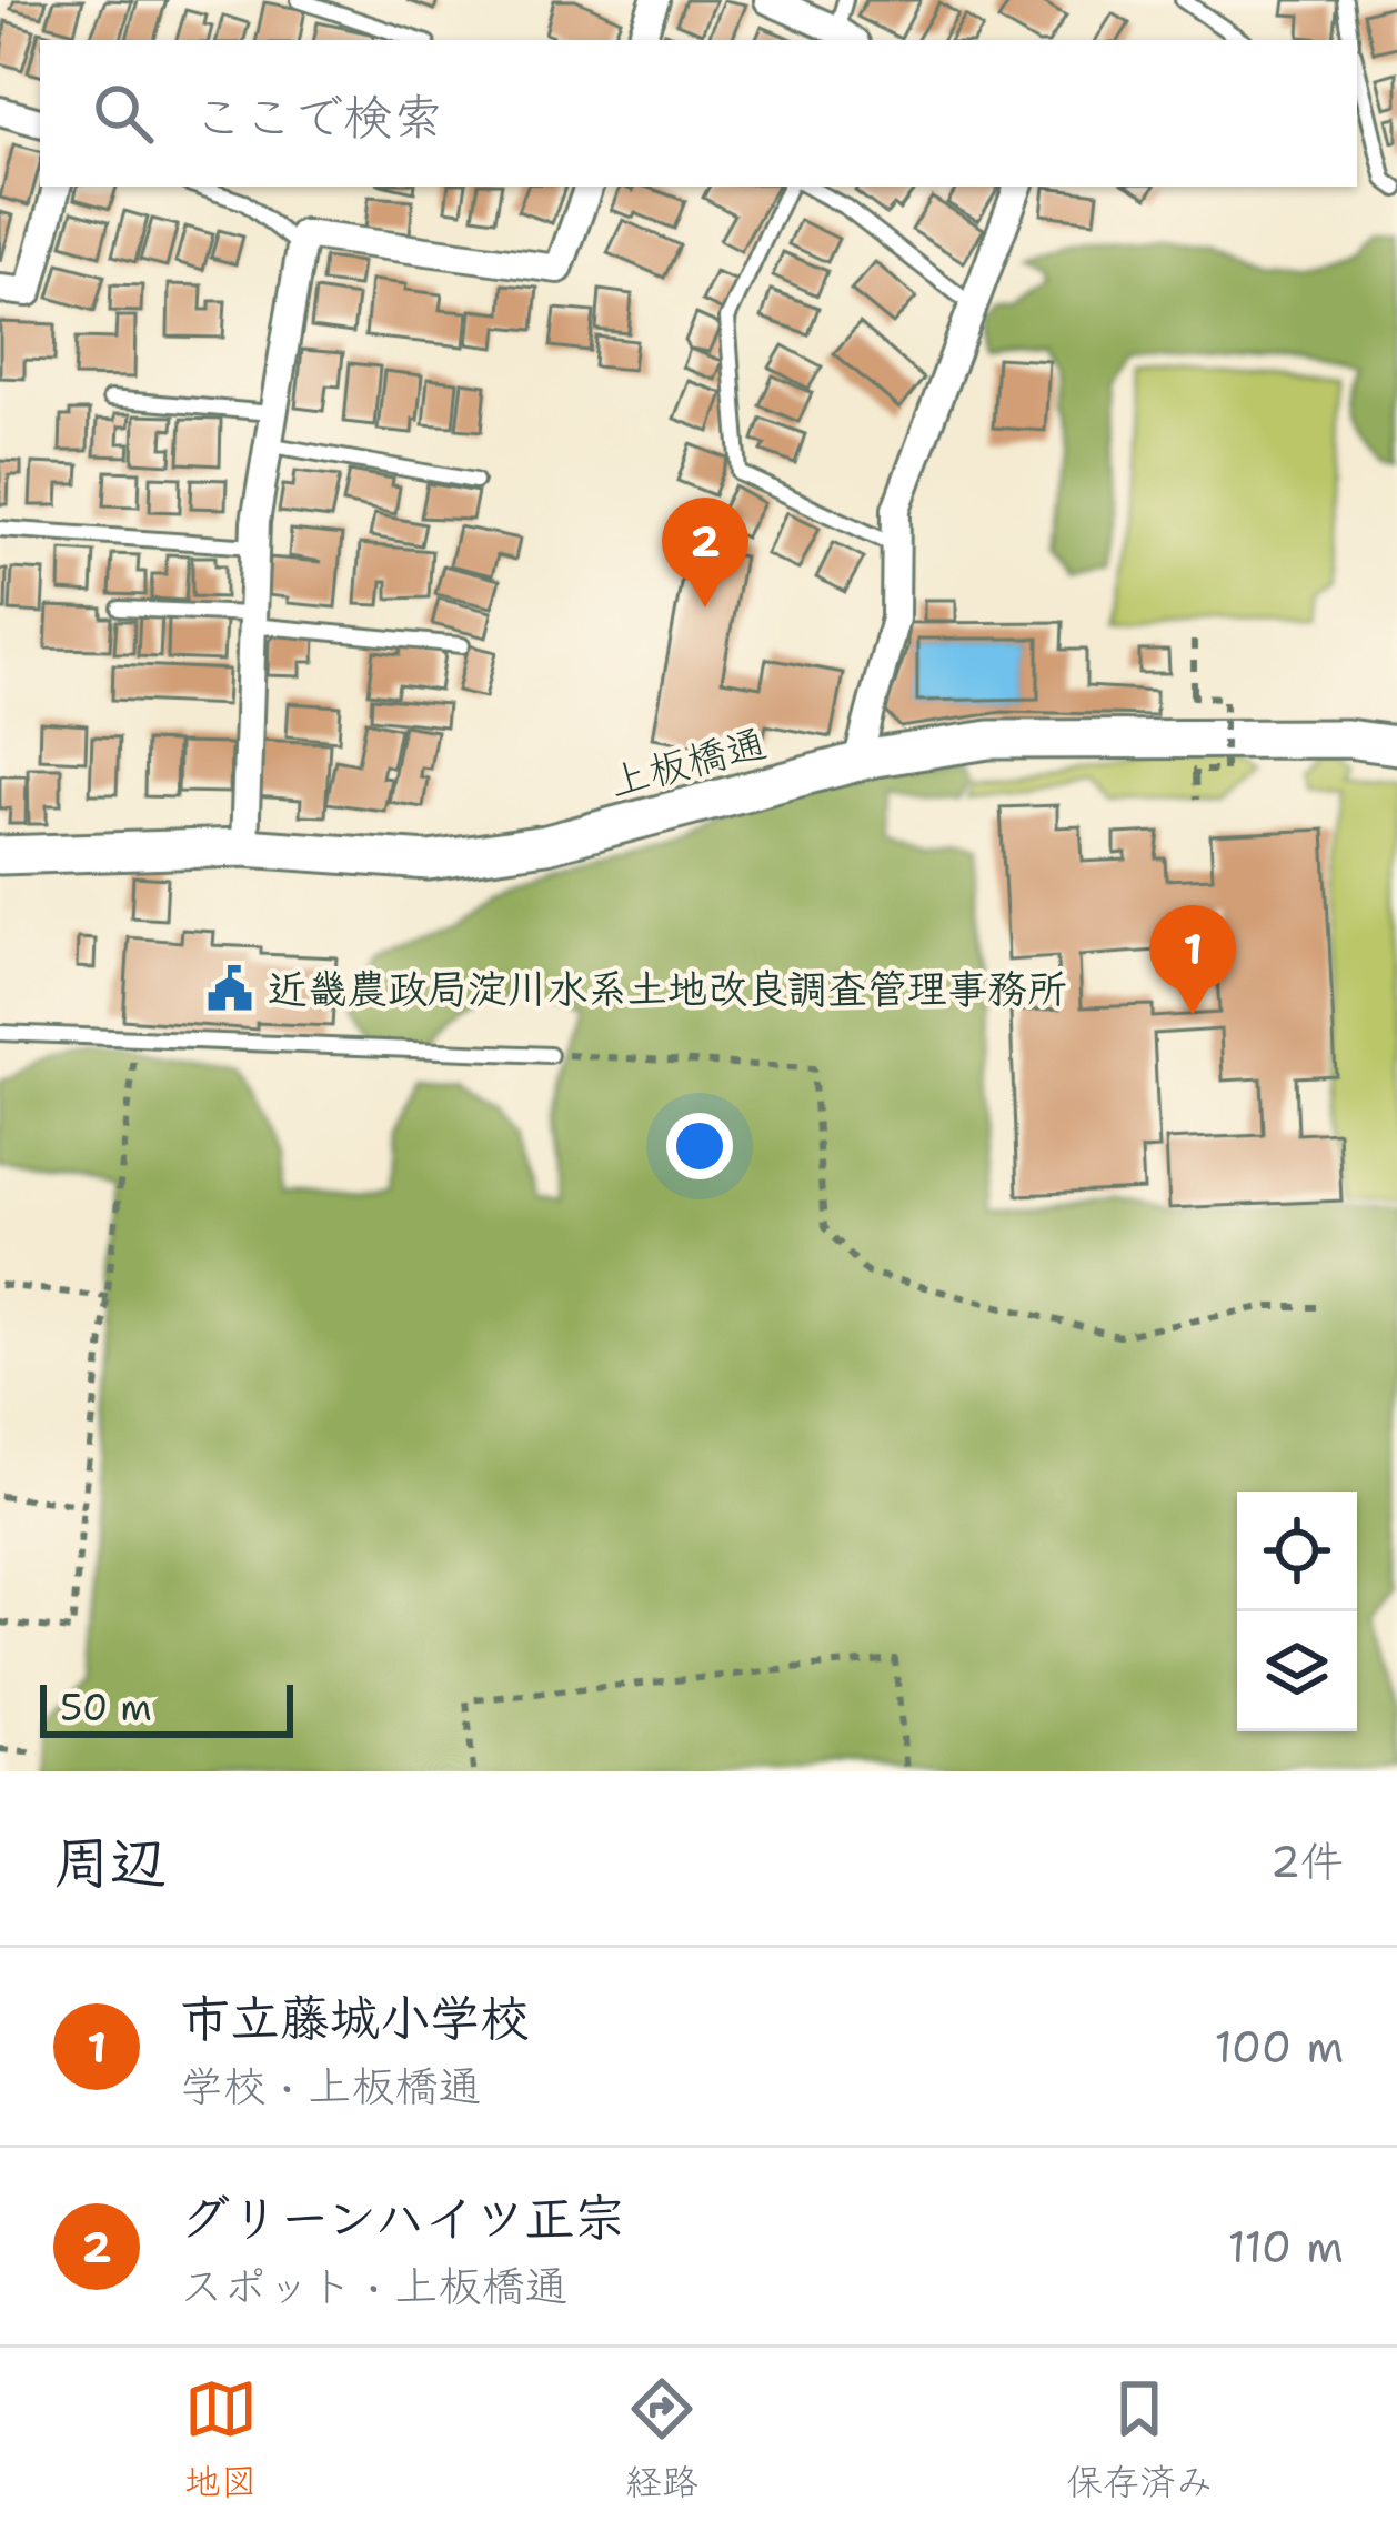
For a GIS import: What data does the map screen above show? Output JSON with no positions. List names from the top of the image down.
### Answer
{
  "streets": {
    "street": ["上板橋通"]
  },
  "places": {
    "public building": ["近畿農政局淀川水系土地改良調査管理事務所"]
  },
  "scale_bar": "50 m",
  "page": {
    "search": "ここで検索",
    "pins": ["2", "1"],
    "scale": "50 m",
    "heading": ["周辺", "2件"],
    "list": [
      {
        "mark": "1",
        "name": "市立藤城小学校",
        "note": "学校 · 上板橋通",
        "value": "100 m"
      },
      {
        "mark": "2",
        "name": "グリーンハイツ正宗",
        "note": "スポット · 上板橋通",
        "value": "110 m"
      }
    ],
    "nav": ["地図", "経路", "保存済み"]
  }
}
